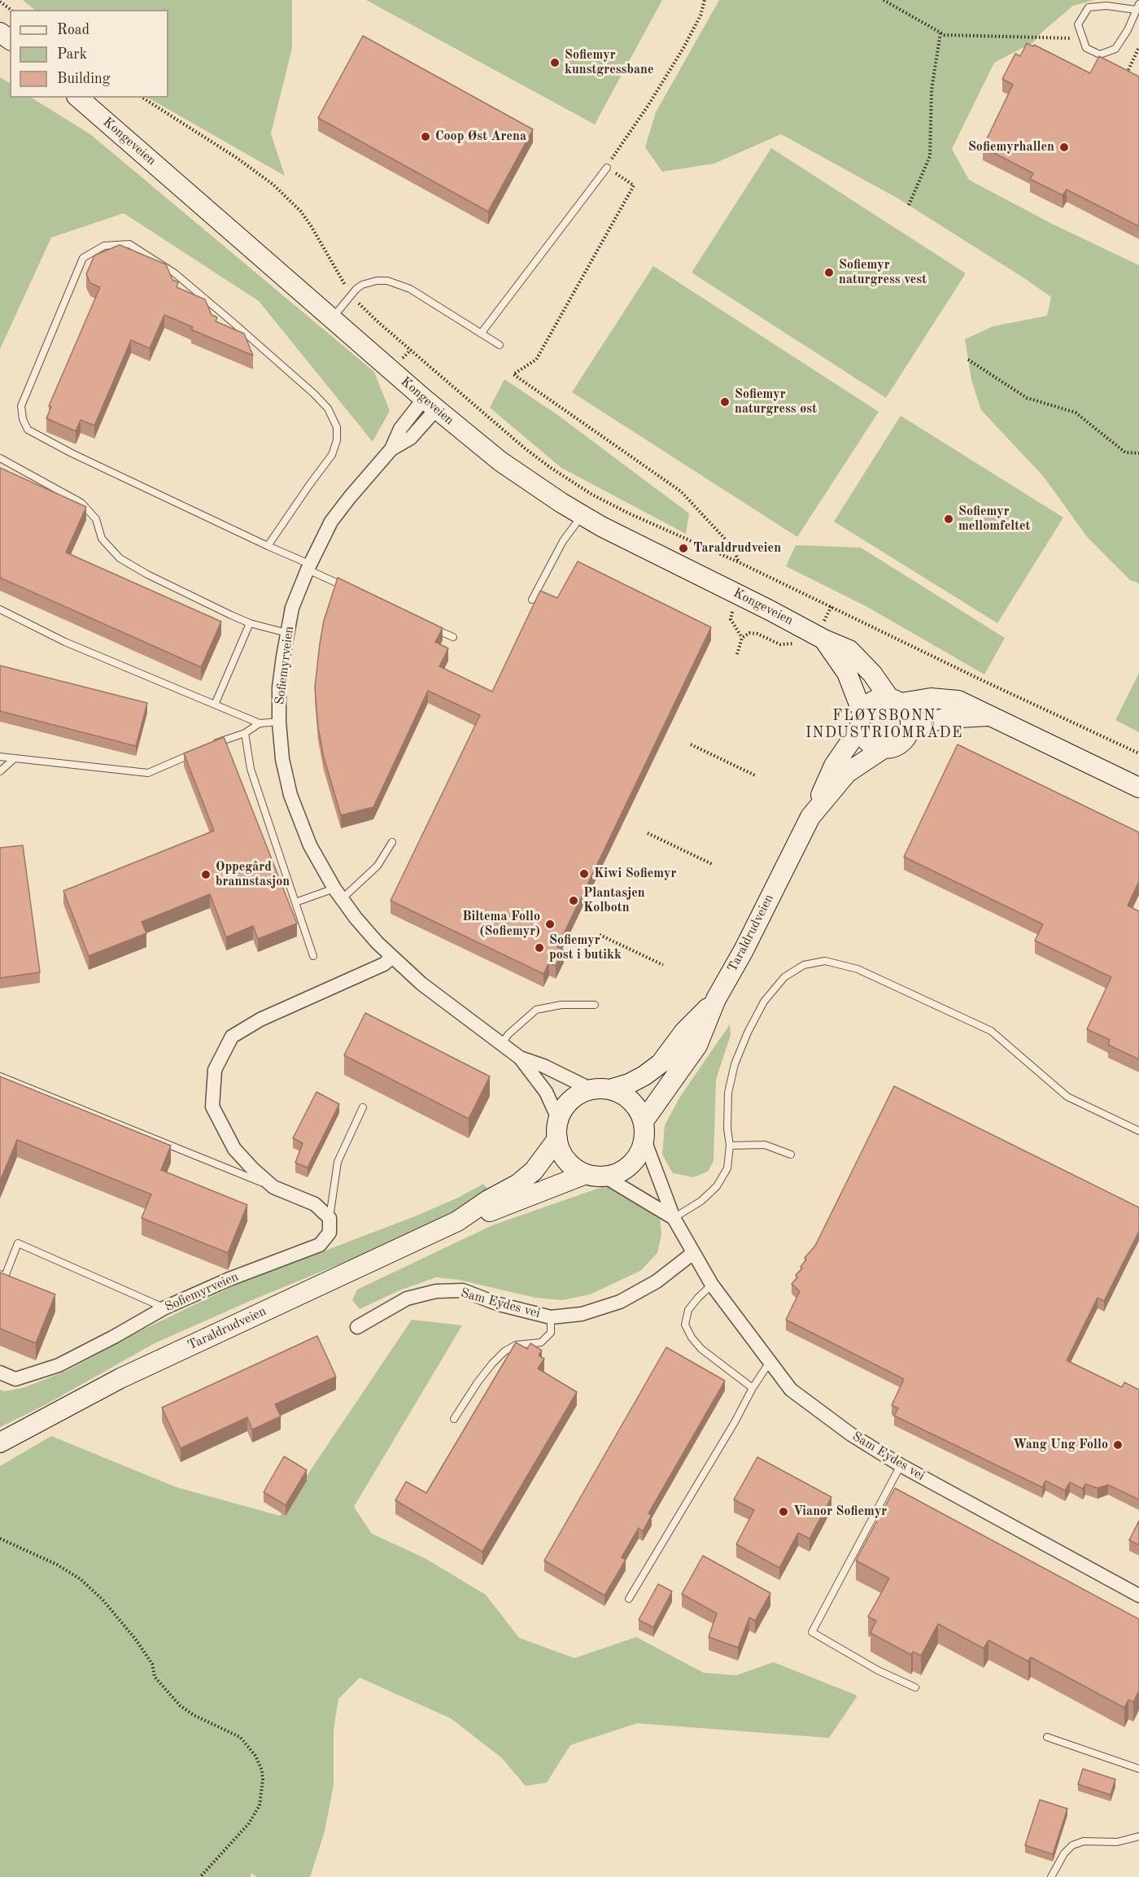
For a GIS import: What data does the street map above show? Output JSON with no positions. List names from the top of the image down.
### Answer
{
  "streets": {
    "main road": ["Kongeveien", "Taraldrudveien"],
    "street": ["Sofiemyrveien", "Sam Eydes vei"]
  },
  "crossings": [
    ["Kongeveien", "Sofiemyrveien"],
    ["Kongeveien", "Taraldrudveien"],
    ["Sofiemyrveien", "Taraldrudveien"],
    ["Sofiemyrveien", "Sam Eydes vei"],
    ["Taraldrudveien", "Sam Eydes vei"]
  ],
  "districts": ["FLØYSBONN INDUSTRIOMRÅDE"],
  "places": [
    "Sofiemyr kunstgressbane",
    "Coop Øst Arena",
    "Sofiemyrhallen",
    "Sofiemyr naturgress vest",
    "Sofiemyr naturgress øst",
    "Sofiemyr mellomfeltet",
    "Taraldrudveien",
    "Kiwi Sofiemyr",
    "Oppegård brannstasjon",
    "Plantasjen Kolbotn",
    "Biltema Follo (Sofiemyr)",
    "Sofiemyr post i butikk",
    "Wang Ung Follo",
    "Vianor Sofiemyr"
  ],
  "legend": ["Road", "Park", "Building"]
}
